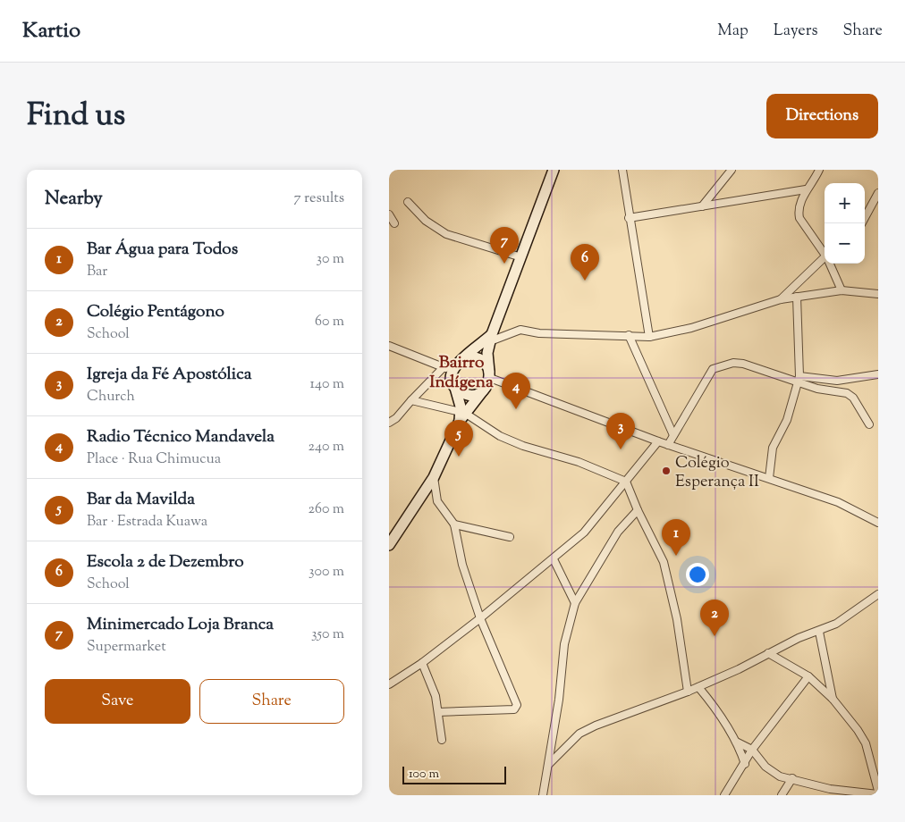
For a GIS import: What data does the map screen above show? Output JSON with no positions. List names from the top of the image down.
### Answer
{
  "districts": ["Bairro Indígena"],
  "places": ["Colégio Esperança II"],
  "scale_bar": "100 m",
  "page": {
    "header": "Kartio",
    "nav": ["Map", "Layers", "Share"],
    "title": "Find us",
    "buttons": [
      "Directions",
      ["Save", "Share"]
    ],
    "heading": ["Nearby", "7 results"],
    "map_buttons": ["+", "−"],
    "pins": [
      "7",
      "6",
      "4",
      "3",
      "5",
      "1",
      "2"
    ],
    "list": [
      {
        "mark": "1",
        "name": "Bar Água para Todos",
        "note": "Bar",
        "value": "30 m"
      },
      {
        "mark": "2",
        "name": "Colégio Pentágono",
        "note": "School",
        "value": "60 m"
      },
      {
        "mark": "3",
        "name": "Igreja da Fé Apostólica",
        "note": "Church",
        "value": "140 m"
      },
      {
        "mark": "4",
        "name": "Radio Técnico Mandavela",
        "note": "Place · Rua Chimucua",
        "value": "240 m"
      },
      {
        "mark": "5",
        "name": "Bar da Mavilda",
        "note": "Bar · Estrada Kuawa",
        "value": "260 m"
      },
      {
        "mark": "6",
        "name": "Escola 2 de Dezembro",
        "note": "School",
        "value": "300 m"
      },
      {
        "mark": "7",
        "name": "Minimercado Loja Branca",
        "note": "Supermarket",
        "value": "350 m"
      }
    ],
    "scale": "100 m"
  }
}
